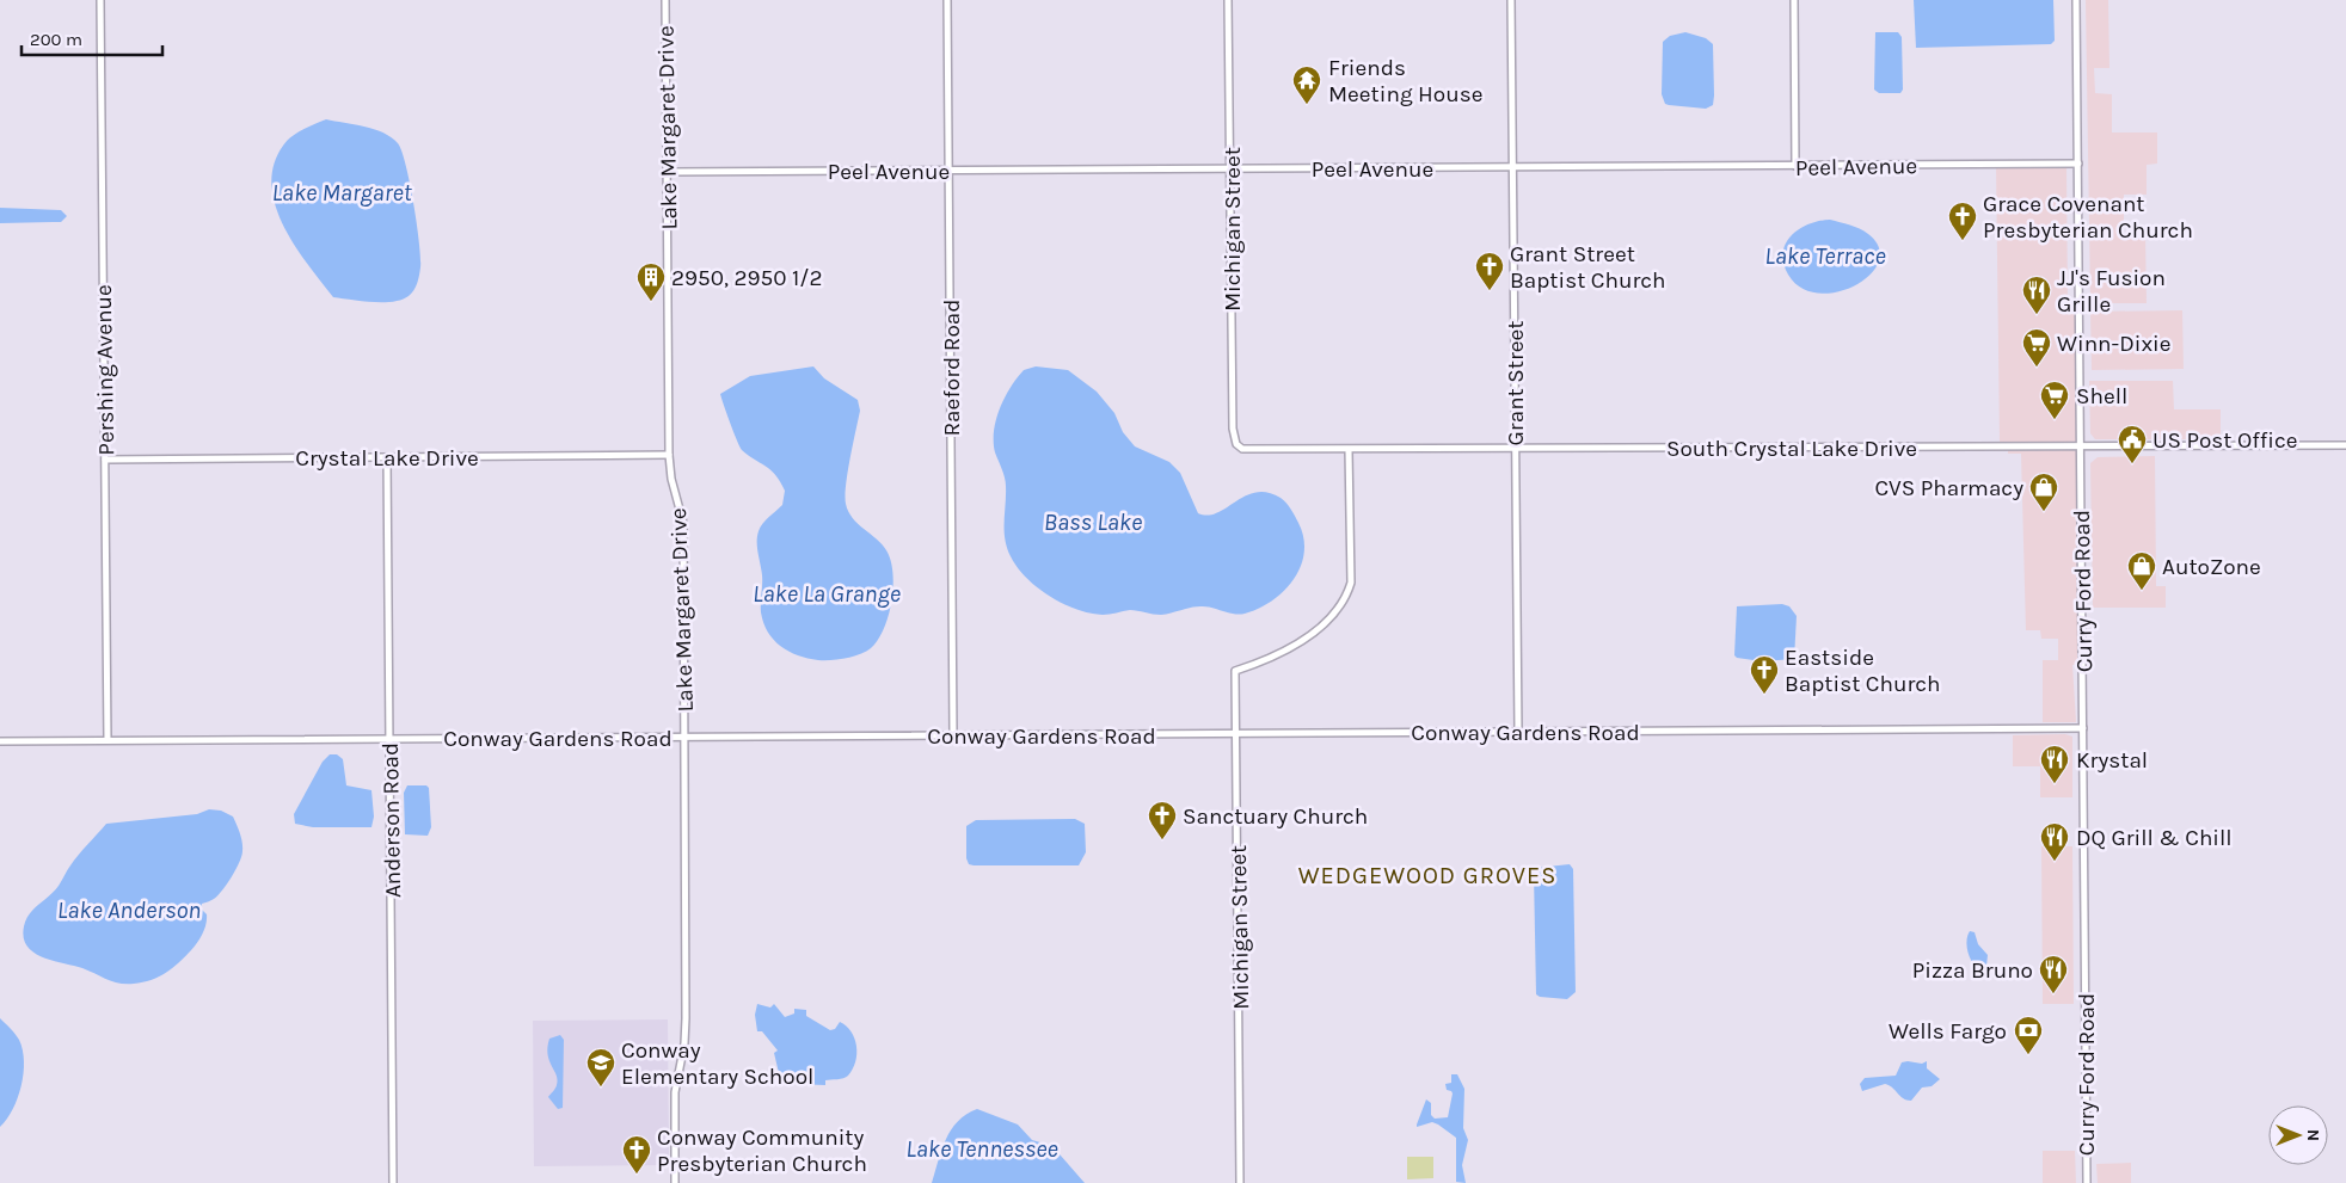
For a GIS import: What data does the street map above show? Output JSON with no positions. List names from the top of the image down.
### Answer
{
  "streets": {
    "street": [
      "Lake Margaret Drive",
      "Peel Avenue",
      "Michigan Street",
      "Raeford Road",
      "Pershing Avenue",
      "Grant Street",
      "South Crystal Lake Drive",
      "Crystal Lake Drive",
      "Curry Ford Road",
      "Conway Gardens Road",
      "Anderson Road"
    ]
  },
  "crossings": [
    ["Lake Margaret Drive", "Peel Avenue"],
    ["Lake Margaret Drive", "Crystal Lake Drive"],
    ["Lake Margaret Drive", "Conway Gardens Road"],
    ["Peel Avenue", "Michigan Street"],
    ["Peel Avenue", "Raeford Road"],
    ["Peel Avenue", "Grant Street"],
    ["Peel Avenue", "Curry Ford Road"],
    ["Michigan Street", "South Crystal Lake Drive"],
    ["Michigan Street", "Conway Gardens Road"],
    ["Raeford Road", "Conway Gardens Road"],
    ["Pershing Avenue", "Crystal Lake Drive"],
    ["Pershing Avenue", "Conway Gardens Road"],
    ["Grant Street", "South Crystal Lake Drive"],
    ["Grant Street", "Conway Gardens Road"],
    ["South Crystal Lake Drive", "Curry Ford Road"],
    ["Crystal Lake Drive", "Anderson Road"],
    ["Curry Ford Road", "Conway Gardens Road"],
    ["Conway Gardens Road", "Anderson Road"]
  ],
  "districts": ["WEDGEWOOD GROVES"],
  "water": [
    "Lake Margaret",
    "Lake Terrace",
    "Bass Lake",
    "Lake La Grange",
    "Lake Anderson",
    "Lake Tennessee"
  ],
  "places": {
    "temple": ["Friends Meeting House"],
    "church": [
      "Grace Covenant Presbyterian Church",
      "Grant Street Baptist Church",
      "Eastside Baptist Church",
      "Sanctuary Church",
      "Conway Community Presbyterian Church"
    ],
    "building": ["2950, 2950 1/2"],
    "restaurant": [
      "JJ's Fusion Grille",
      "Krystal",
      "DQ Grill & Chill",
      "Pizza Bruno"
    ],
    "supermarket": ["Winn-Dixie", "Shell"],
    "public building": ["US Post Office"],
    "shop": ["CVS Pharmacy", "AutoZone"],
    "bank": ["Wells Fargo"],
    "school or university": ["Conway Elementary School"]
  },
  "scale_bar": "200 m",
  "north": "right"
}
